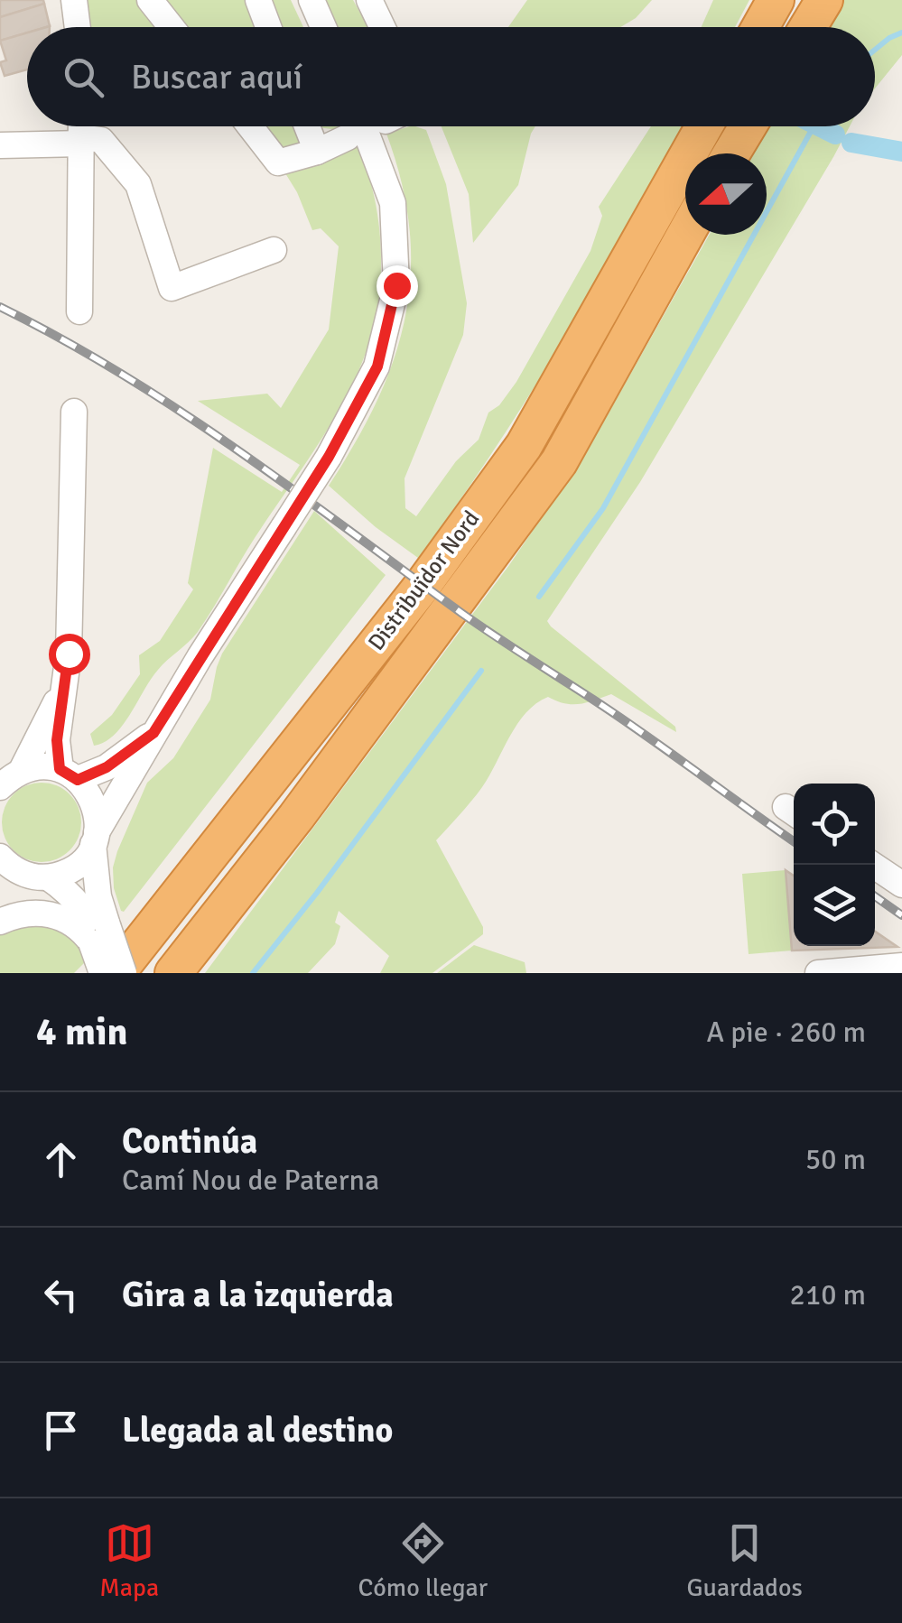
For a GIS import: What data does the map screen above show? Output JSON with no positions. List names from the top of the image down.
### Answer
{
  "streets": {
    "highway": ["Distribuïdor Nord"]
  },
  "north": "left",
  "page": {
    "search": "Buscar aquí",
    "heading": ["4 min", "A pie · 260 m"],
    "list": [
      ["Continúa", "Camí Nou de Paterna", "50 m"],
      ["Gira a la izquierda", "210 m"],
      "Llegada al destino"
    ],
    "nav": ["Mapa", "Cómo llegar", "Guardados"]
  }
}
